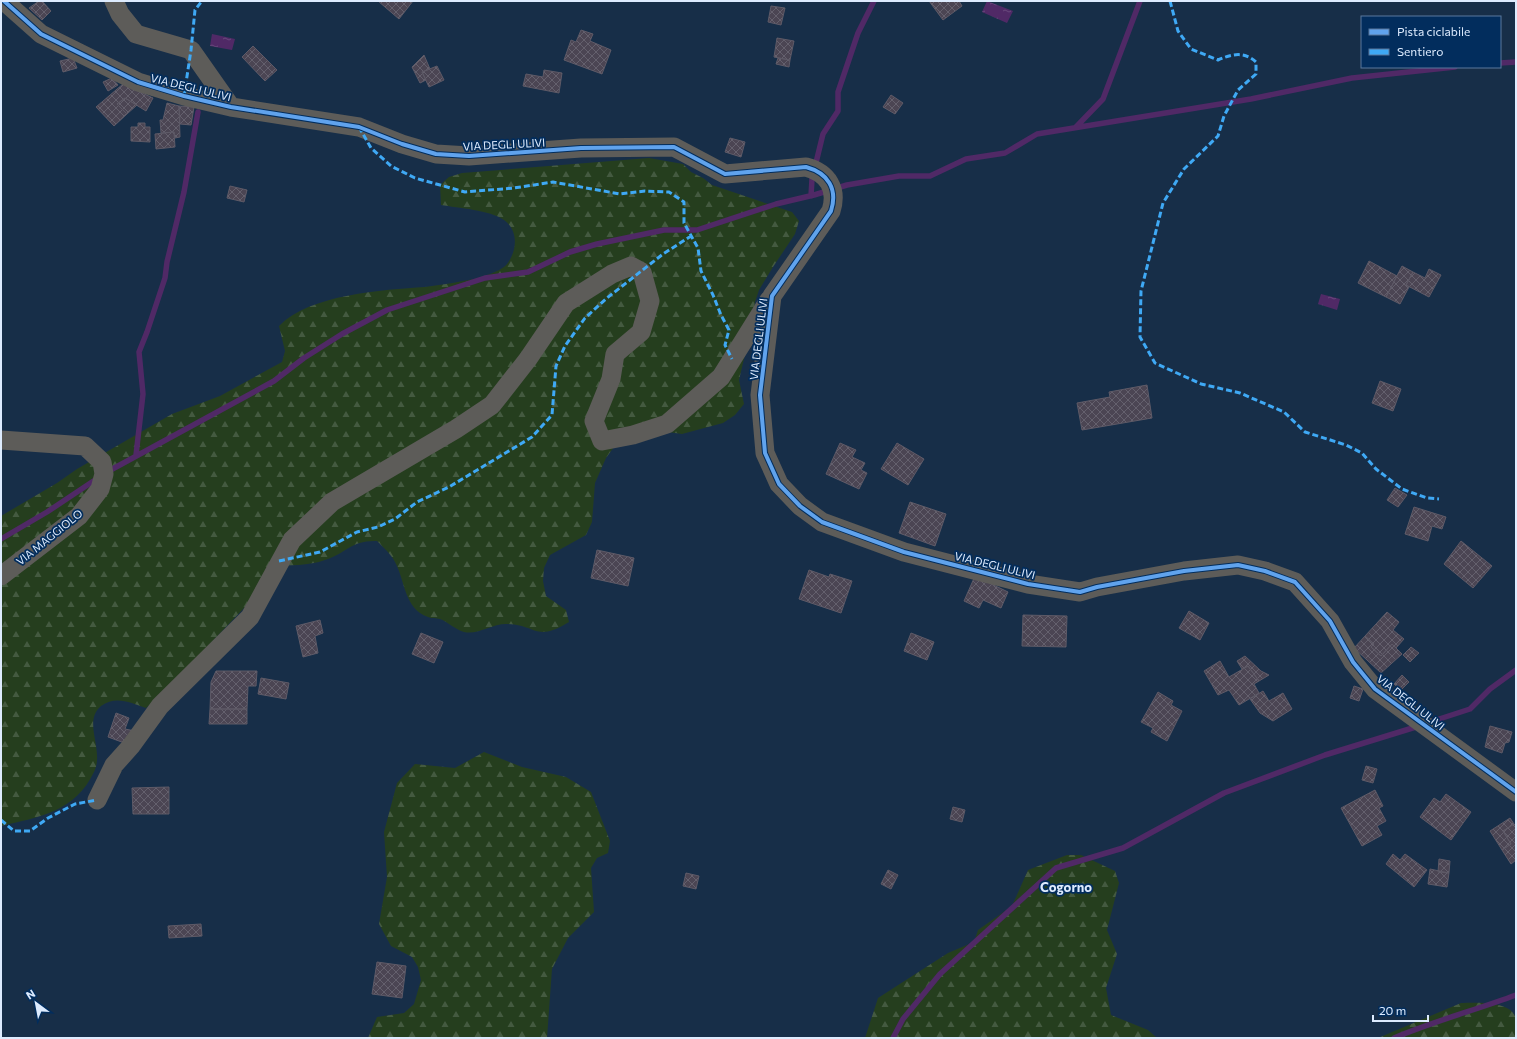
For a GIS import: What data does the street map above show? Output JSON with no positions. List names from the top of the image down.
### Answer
{
  "streets": {
    "street": ["VIA DEGLI ULIVI", "VIA MAGGIOLO"]
  },
  "districts": ["Cogorno"],
  "legend": ["Pista ciclabile", "Sentiero"],
  "scale_bar": "20 m",
  "north": "top left"
}
